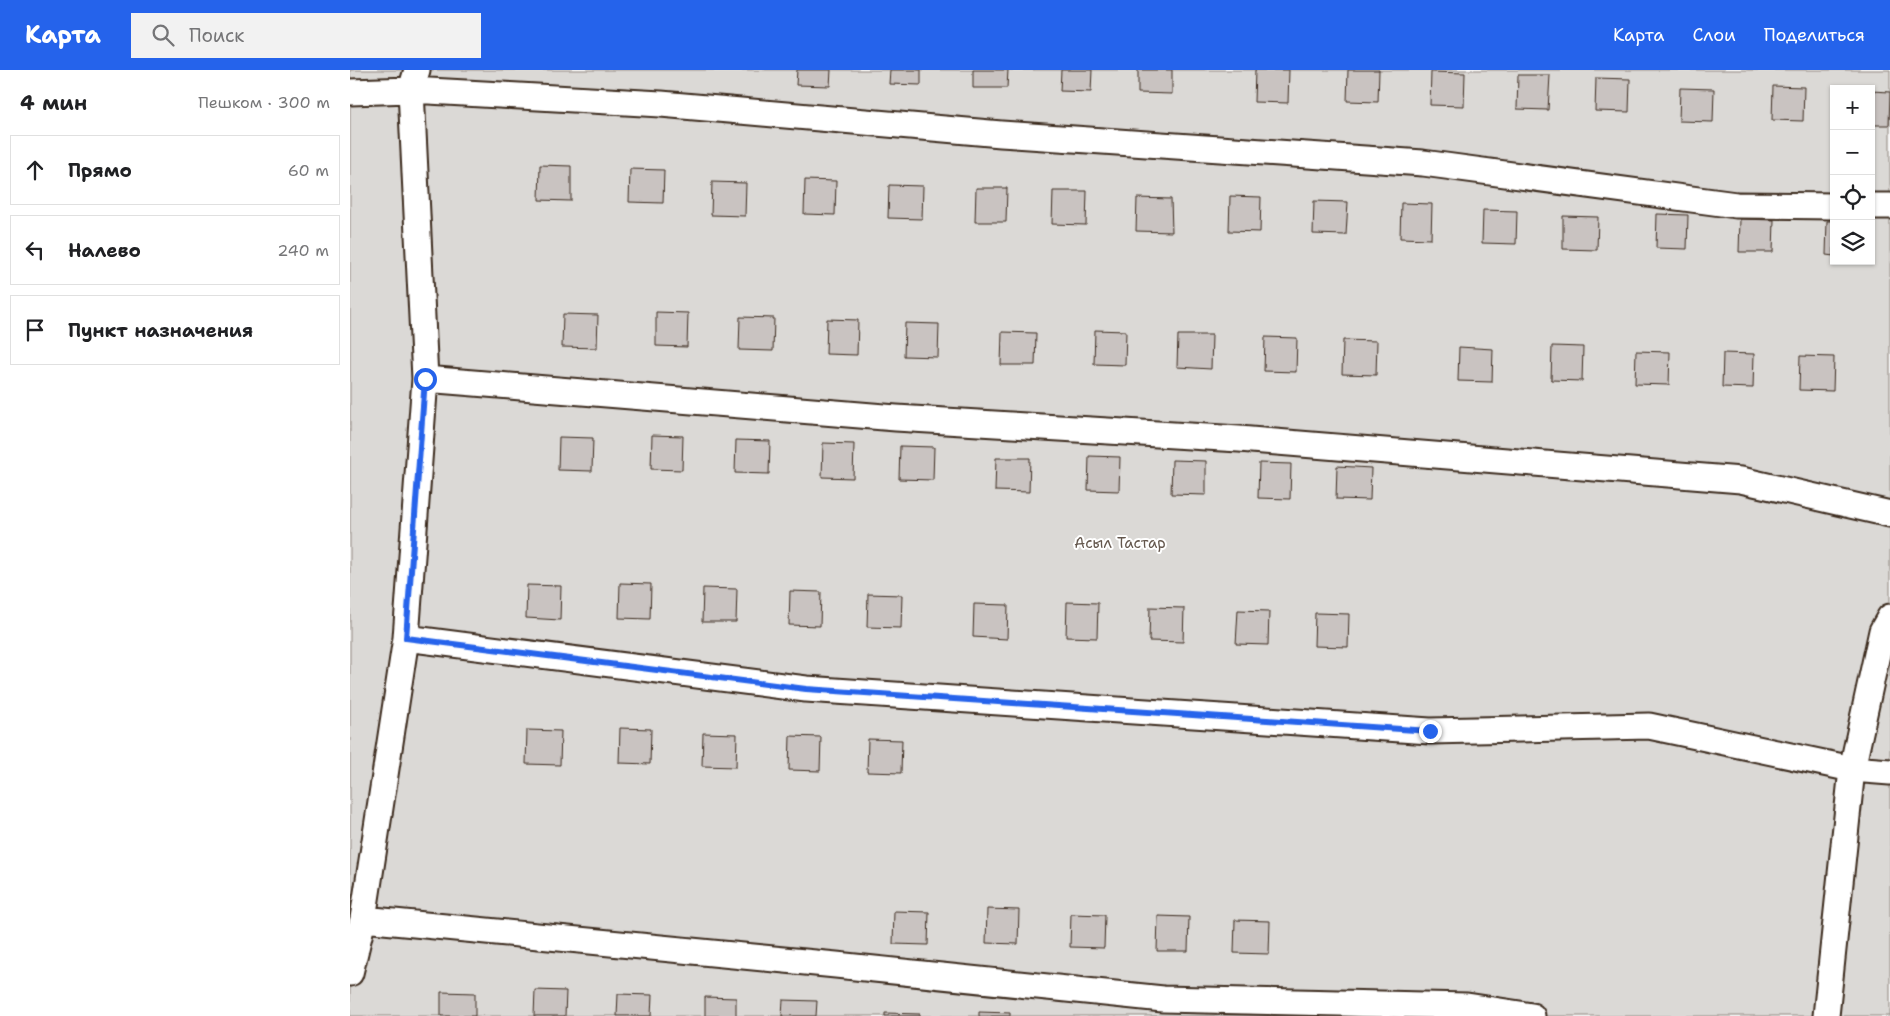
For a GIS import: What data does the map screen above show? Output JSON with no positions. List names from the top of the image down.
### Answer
{
  "parks": ["Асыл Тастар"],
  "page": {
    "header": "Карта",
    "search": "Поиск",
    "nav": ["Карта", "Слои", "Поделиться"],
    "heading": ["4 мин", "Пешком · 300 m"],
    "map_buttons": ["+", "−"],
    "list": [
      ["Прямо", "60 m"],
      ["Налево", "240 m"],
      "Пункт назначения"
    ]
  }
}
